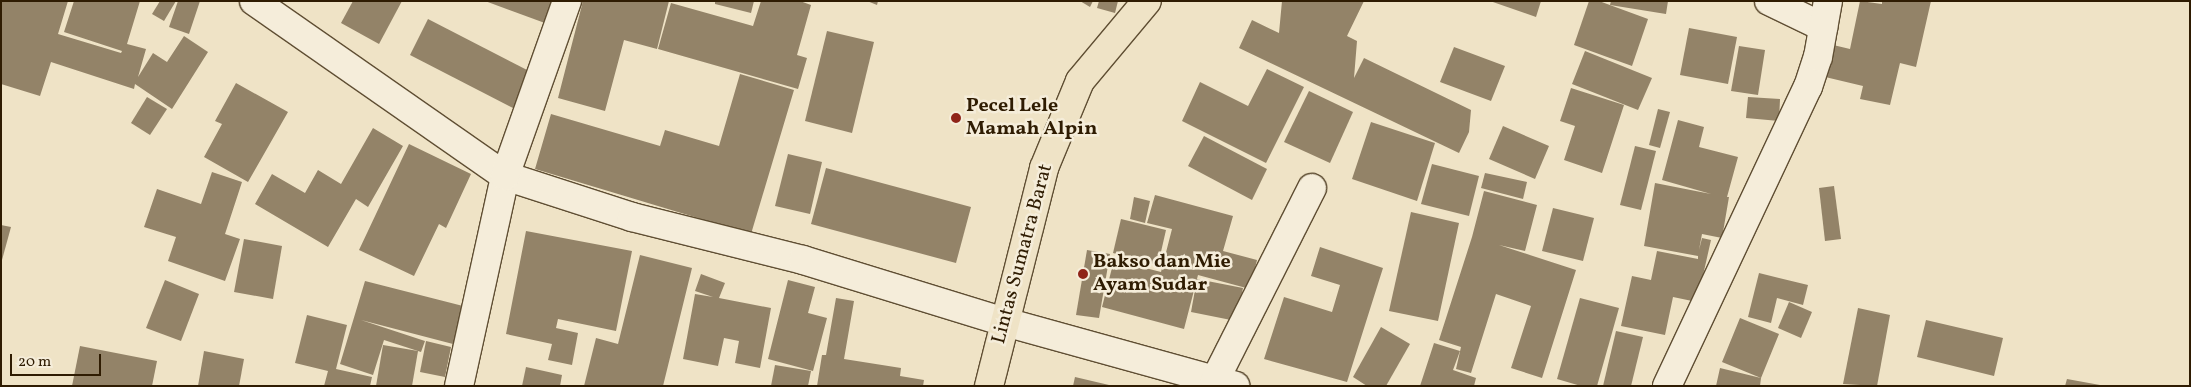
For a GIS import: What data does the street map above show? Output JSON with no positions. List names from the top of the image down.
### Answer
{
  "streets": {
    "highway": ["Lintas Sumatra Barat"]
  },
  "places": ["Pecel Lele Mamah Alpin", "Bakso dan Mie Ayam Sudar"],
  "scale_bar": "20 m"
}
